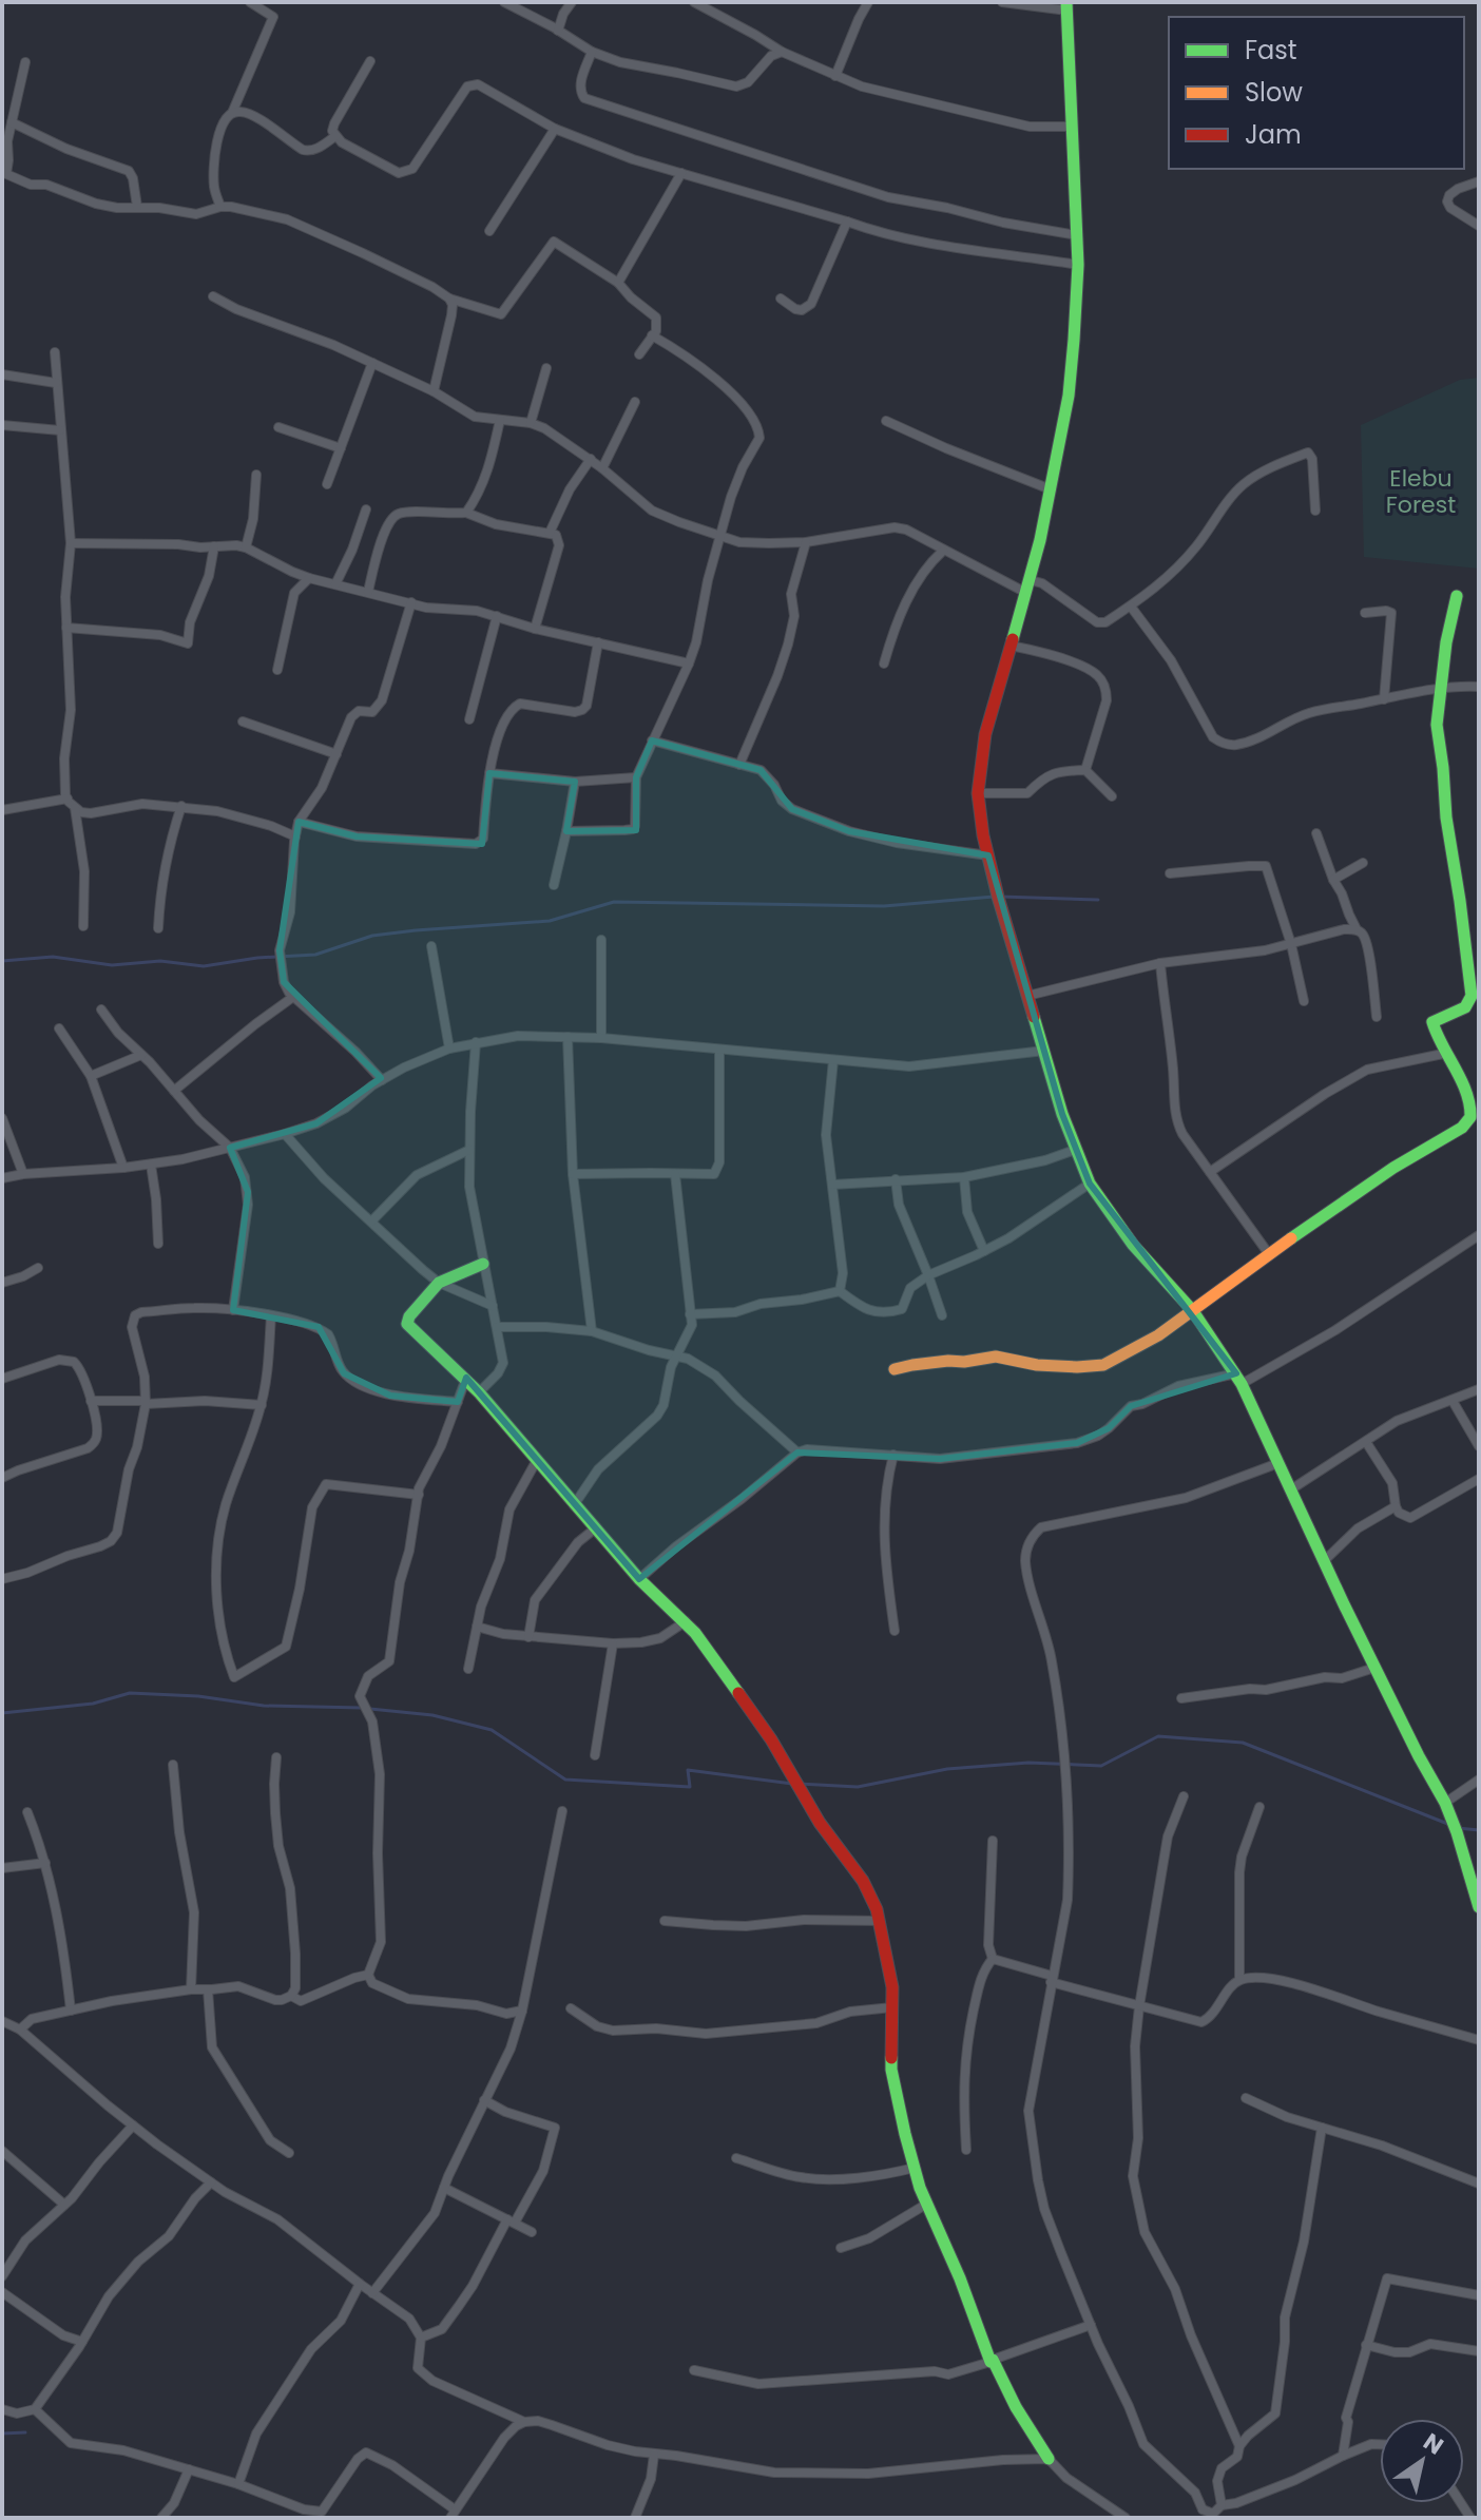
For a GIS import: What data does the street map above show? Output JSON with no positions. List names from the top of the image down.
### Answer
{
  "parks": ["Elebu Forest"],
  "legend": ["Fast", "Slow", "Jam"],
  "north": "top right"
}
